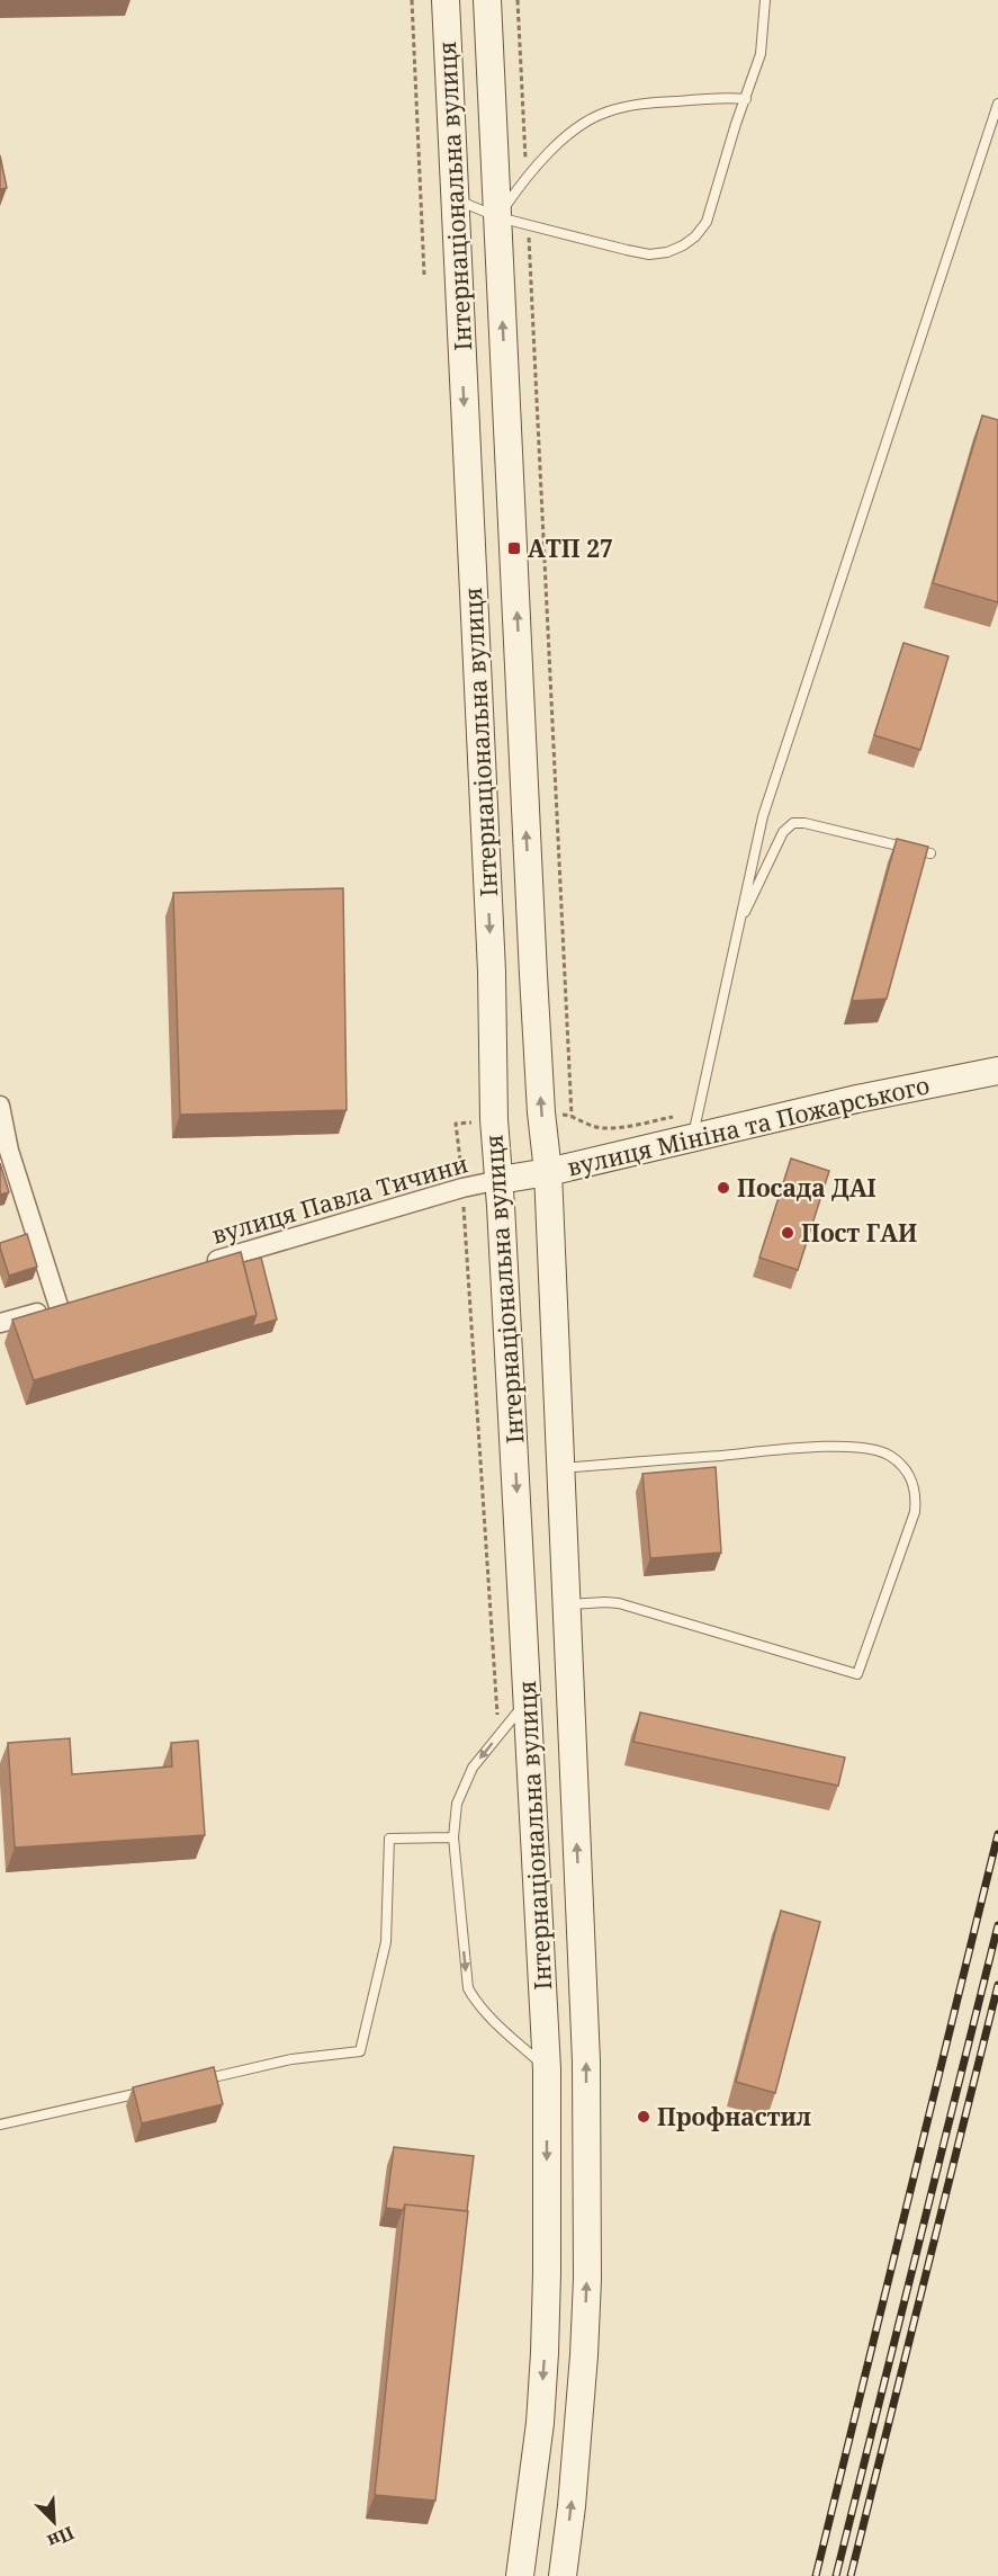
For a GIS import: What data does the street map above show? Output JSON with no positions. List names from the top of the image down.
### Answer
{
  "streets": {
    "main road": ["Інтернаціональна вулиця", "вулиця Мініна та Пожарського"],
    "street": ["вулиця Павла Тичини"]
  },
  "crossings": [
    ["Інтернаціональна вулиця", "вулиця Мініна та Пожарського"],
    ["Інтернаціональна вулиця", "вулиця Павла Тичини"],
    ["вулиця Мініна та Пожарського", "вулиця Павла Тичини"]
  ],
  "places": {
    "transit": ["АТП 27"],
    "other": ["Посада ДАІ", "Пост ГАИ", "Профнастил"]
  },
  "north": "bottom right"
}
